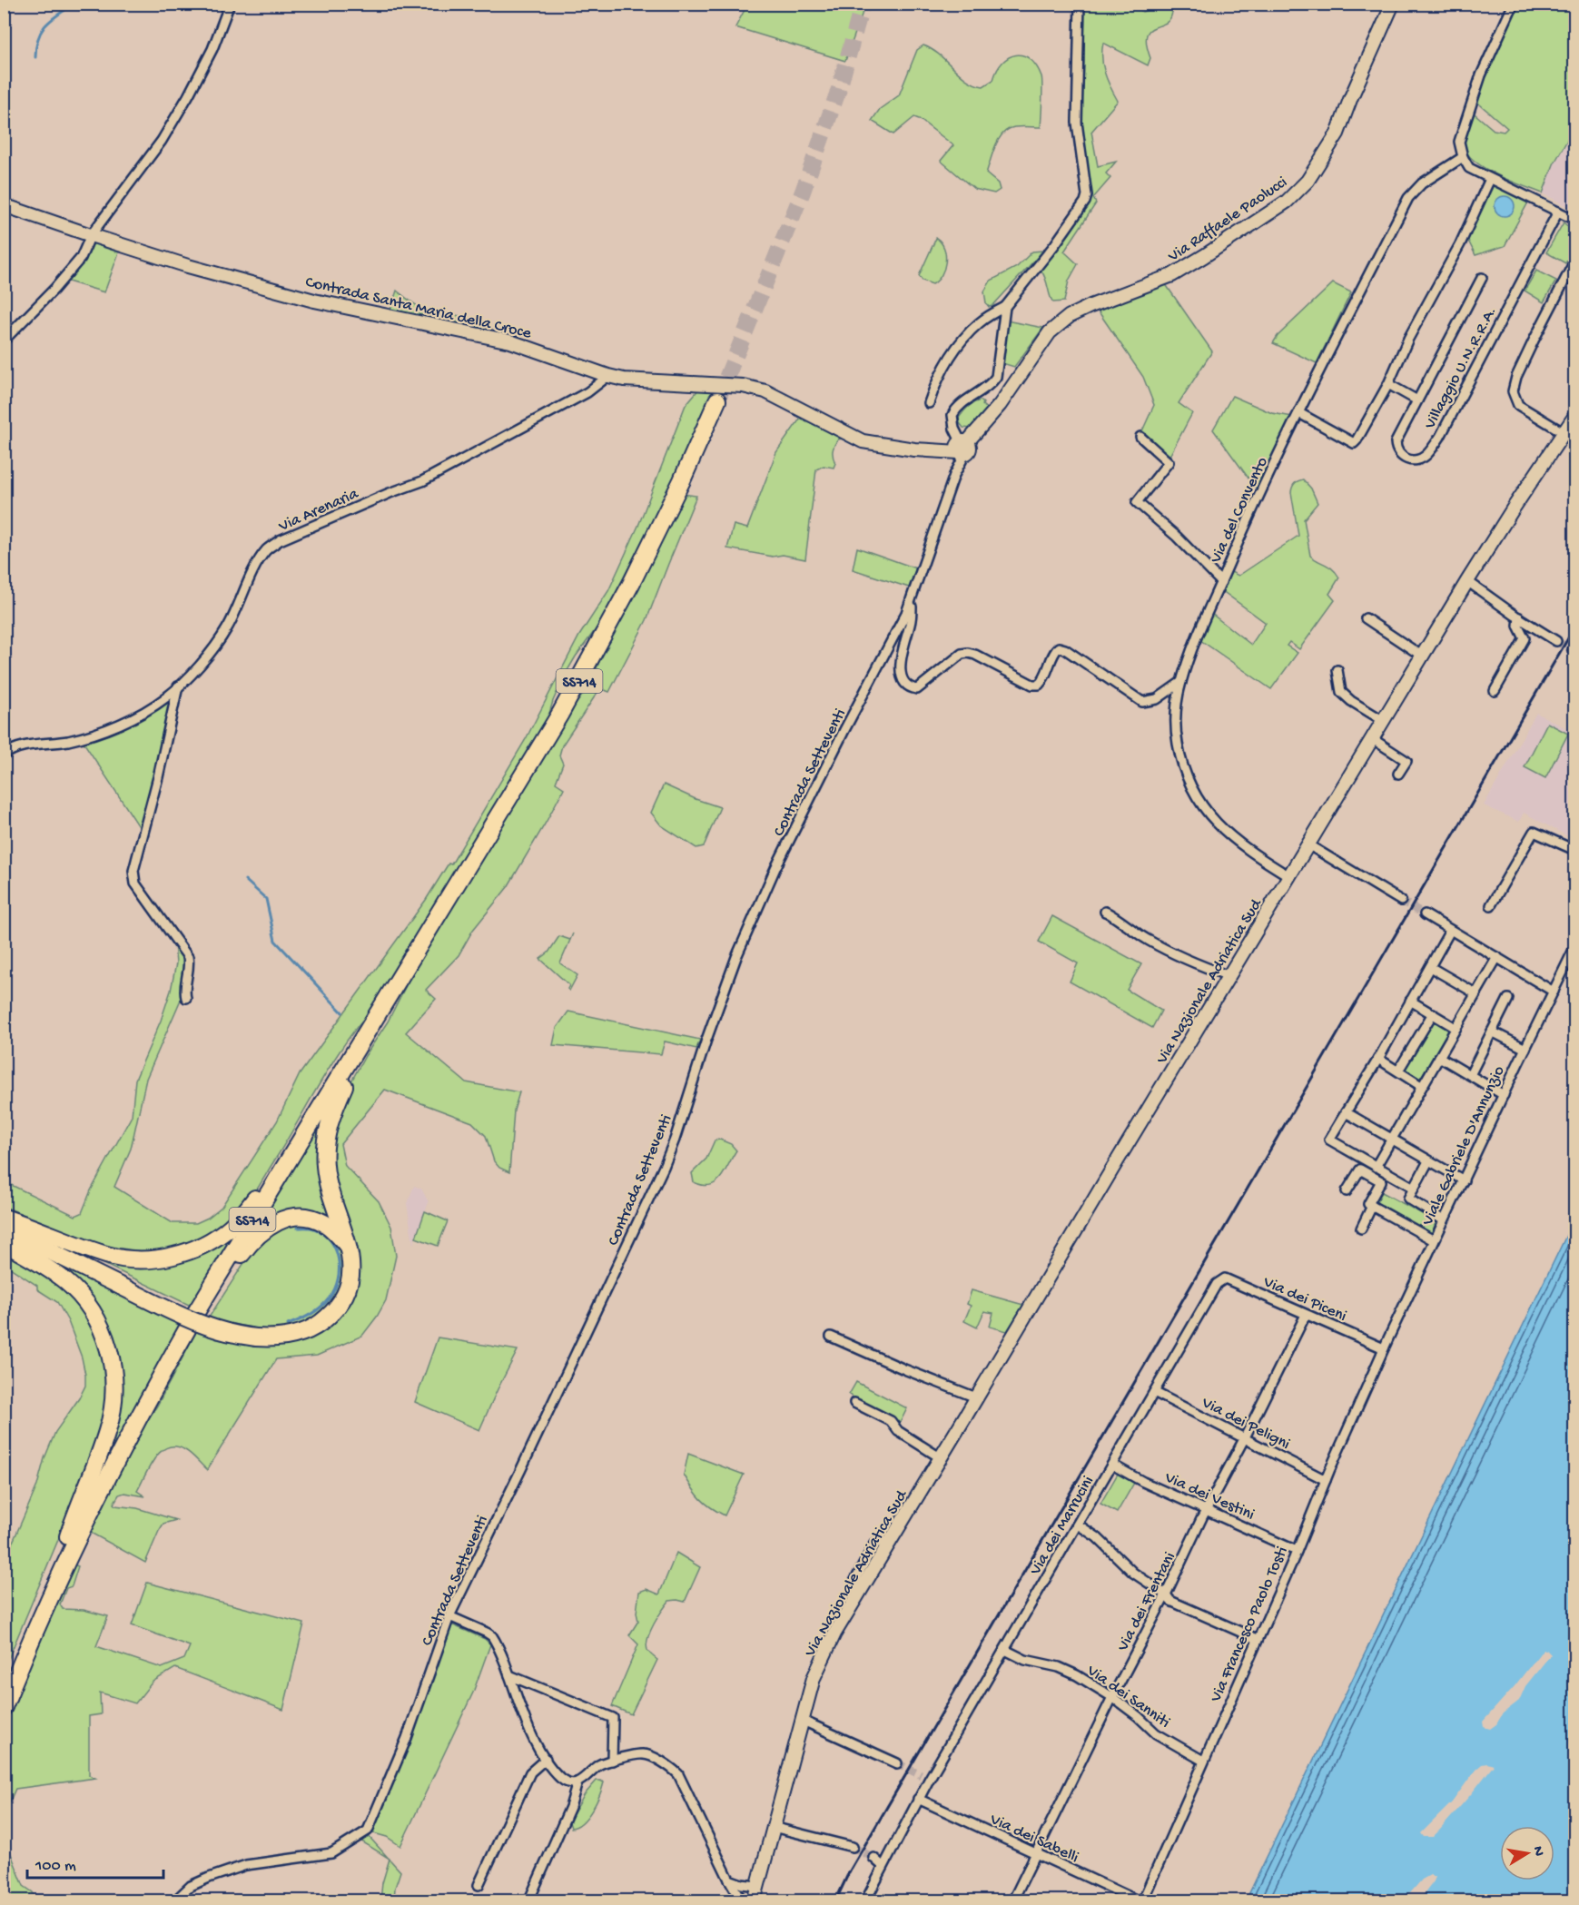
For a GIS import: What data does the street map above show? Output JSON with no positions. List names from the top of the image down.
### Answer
{
  "streets": {
    "highway": ["SS714"],
    "main road": ["Via Raffaele Paolucci", "Contrada Santa Maria della Croce", "Via Nazionale Adriatica Sud"],
    "street": [
      "Villaggio U.N.R.R.A.",
      "Via Arenaria",
      "Via del Convento",
      "Contrada Setteventi",
      "Viale Gabriele D'Annunzio",
      "Via dei Piceni",
      "Via dei Peligni",
      "Via dei Vestini",
      "Via dei Marrucini",
      "Via dei Frentani",
      "Via Francesco Paolo Tosti",
      "Via dei Sanniti",
      "Via dei Sabelli"
    ]
  },
  "crossings": [
    ["Via Raffaele Paolucci", "Contrada Santa Maria della Croce"],
    ["Via Raffaele Paolucci", "Contrada Setteventi"],
    ["Contrada Santa Maria della Croce", "Via Arenaria"],
    ["Contrada Santa Maria della Croce", "Contrada Setteventi"],
    ["Via del Convento", "Via Nazionale Adriatica Sud"],
    ["Viale Gabriele D'Annunzio", "Via dei Piceni"],
    ["Viale Gabriele D'Annunzio", "Via Francesco Paolo Tosti"],
    ["Via dei Piceni", "Via dei Marrucini"],
    ["Via dei Piceni", "Via dei Frentani"],
    ["Via dei Peligni", "Via dei Marrucini"],
    ["Via dei Peligni", "Via dei Frentani"],
    ["Via dei Peligni", "Via Francesco Paolo Tosti"],
    ["Via dei Vestini", "Via dei Marrucini"],
    ["Via dei Vestini", "Via dei Frentani"],
    ["Via dei Vestini", "Via Francesco Paolo Tosti"],
    ["Via dei Marrucini", "Via dei Sanniti"],
    ["Via dei Marrucini", "Via dei Sabelli"],
    ["Via dei Frentani", "Via dei Sanniti"],
    ["Via dei Frentani", "Via dei Sabelli"],
    ["Via Francesco Paolo Tosti", "Via dei Sanniti"],
    ["Via Francesco Paolo Tosti", "Via dei Sabelli"]
  ],
  "scale_bar": "100 m",
  "north": "right"
}
